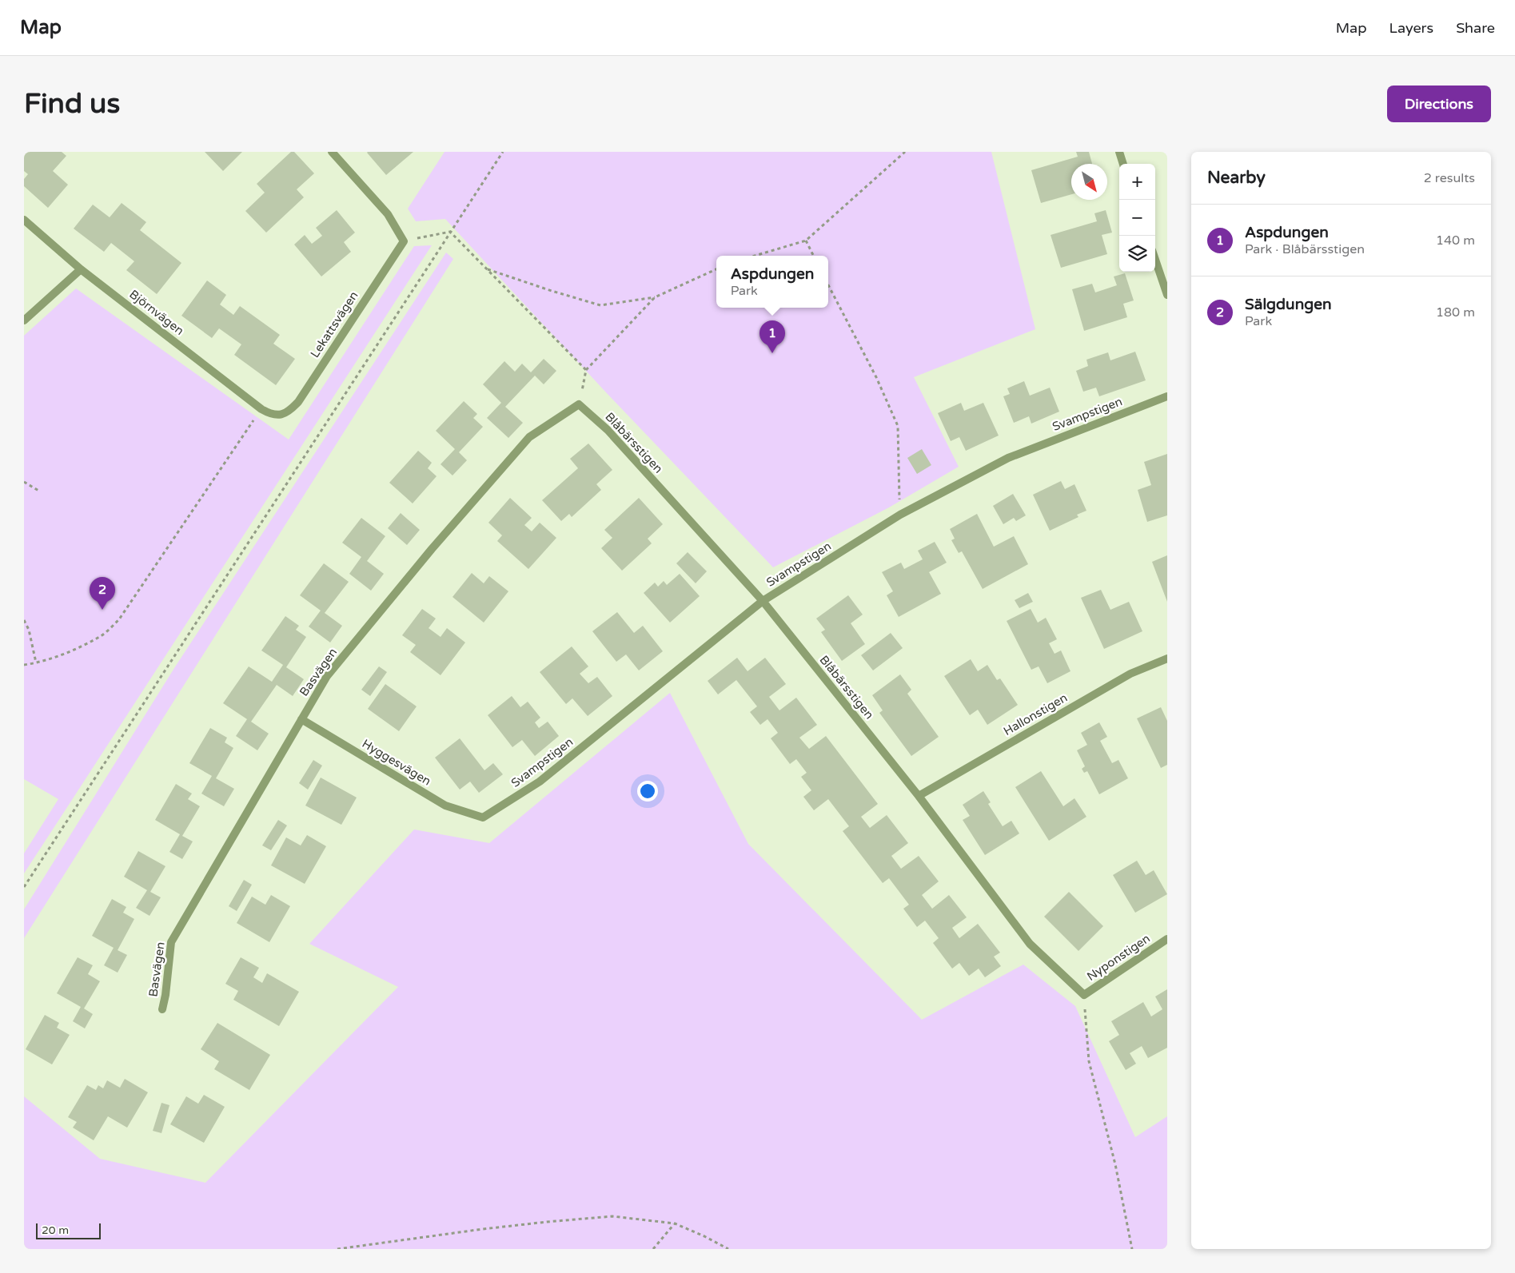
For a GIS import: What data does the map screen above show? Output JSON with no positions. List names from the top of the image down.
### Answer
{
  "streets": {
    "street": [
      "Björnvägen",
      "Lekattsvägen",
      "Svampstigen",
      "Blåbärsstigen",
      "Basvägen",
      "Hallonstigen",
      "Hyggesvägen",
      "Nyponstigen"
    ]
  },
  "crossings": [
    ["Björnvägen", "Lekattsvägen"],
    ["Svampstigen", "Blåbärsstigen"],
    ["Svampstigen", "Hyggesvägen"],
    ["Blåbärsstigen", "Basvägen"],
    ["Blåbärsstigen", "Hallonstigen"],
    ["Blåbärsstigen", "Nyponstigen"],
    ["Basvägen", "Hyggesvägen"]
  ],
  "scale_bar": "20 m",
  "north": "bottom right",
  "page": {
    "header": "Map",
    "nav": ["Map", "Layers", "Share"],
    "buttons": "Directions",
    "title": "Find us",
    "heading": ["Nearby", "2 results"],
    "map_buttons": ["+", "−"],
    "list": [
      {
        "mark": "1",
        "name": "Aspdungen",
        "note": "Park · Blåbärsstigen",
        "value": "140 m"
      },
      {
        "mark": "2",
        "name": "Sälgdungen",
        "note": "Park",
        "value": "180 m"
      }
    ],
    "popup": ["Aspdungen", "Park"],
    "pins": ["1", "2"],
    "scale": "20 m"
  }
}
